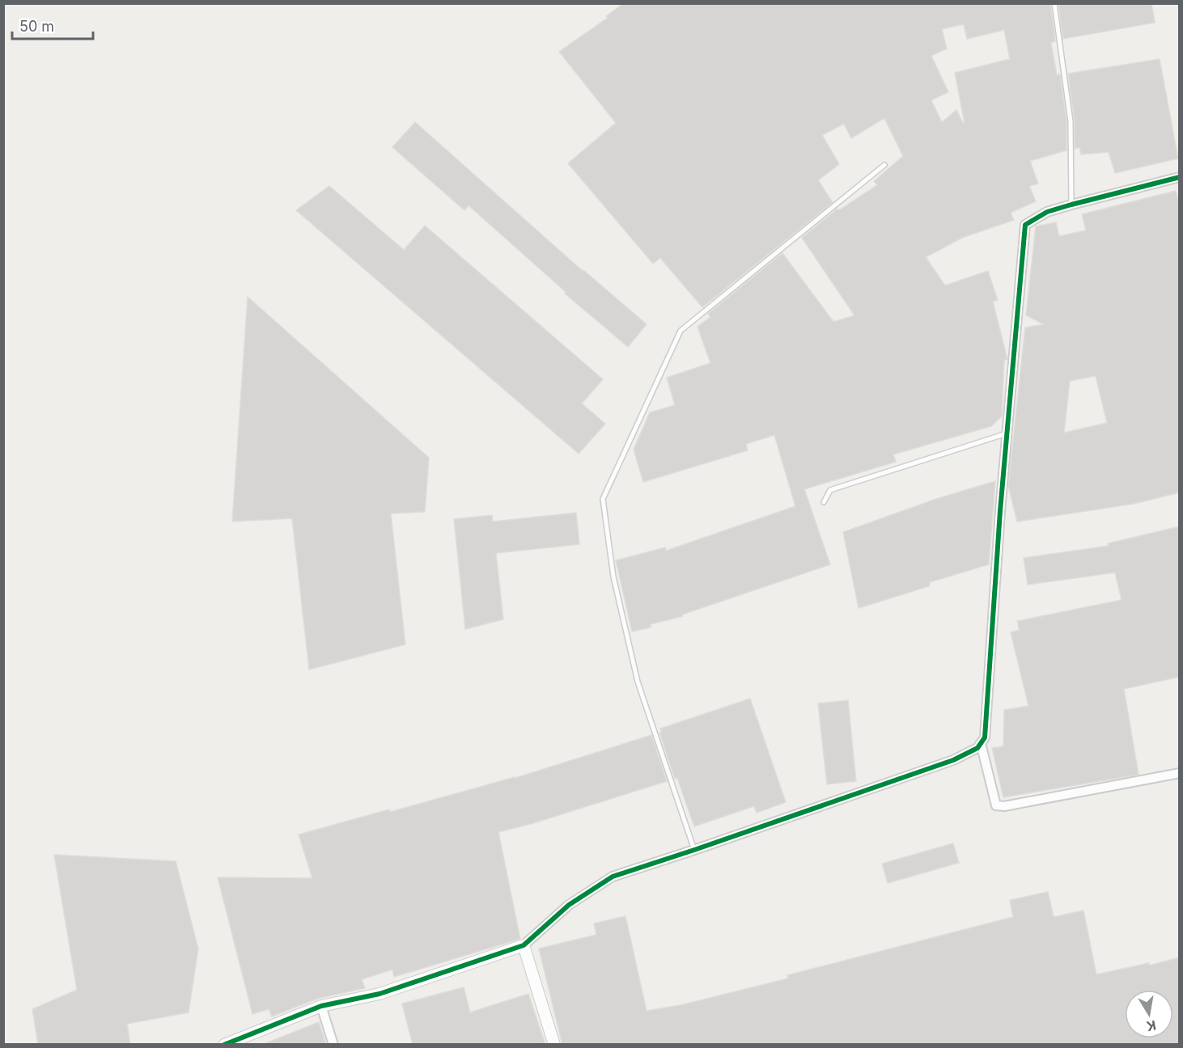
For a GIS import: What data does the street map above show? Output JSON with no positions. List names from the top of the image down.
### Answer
{
  "scale_bar": "50 m",
  "north": "bottom"
}
